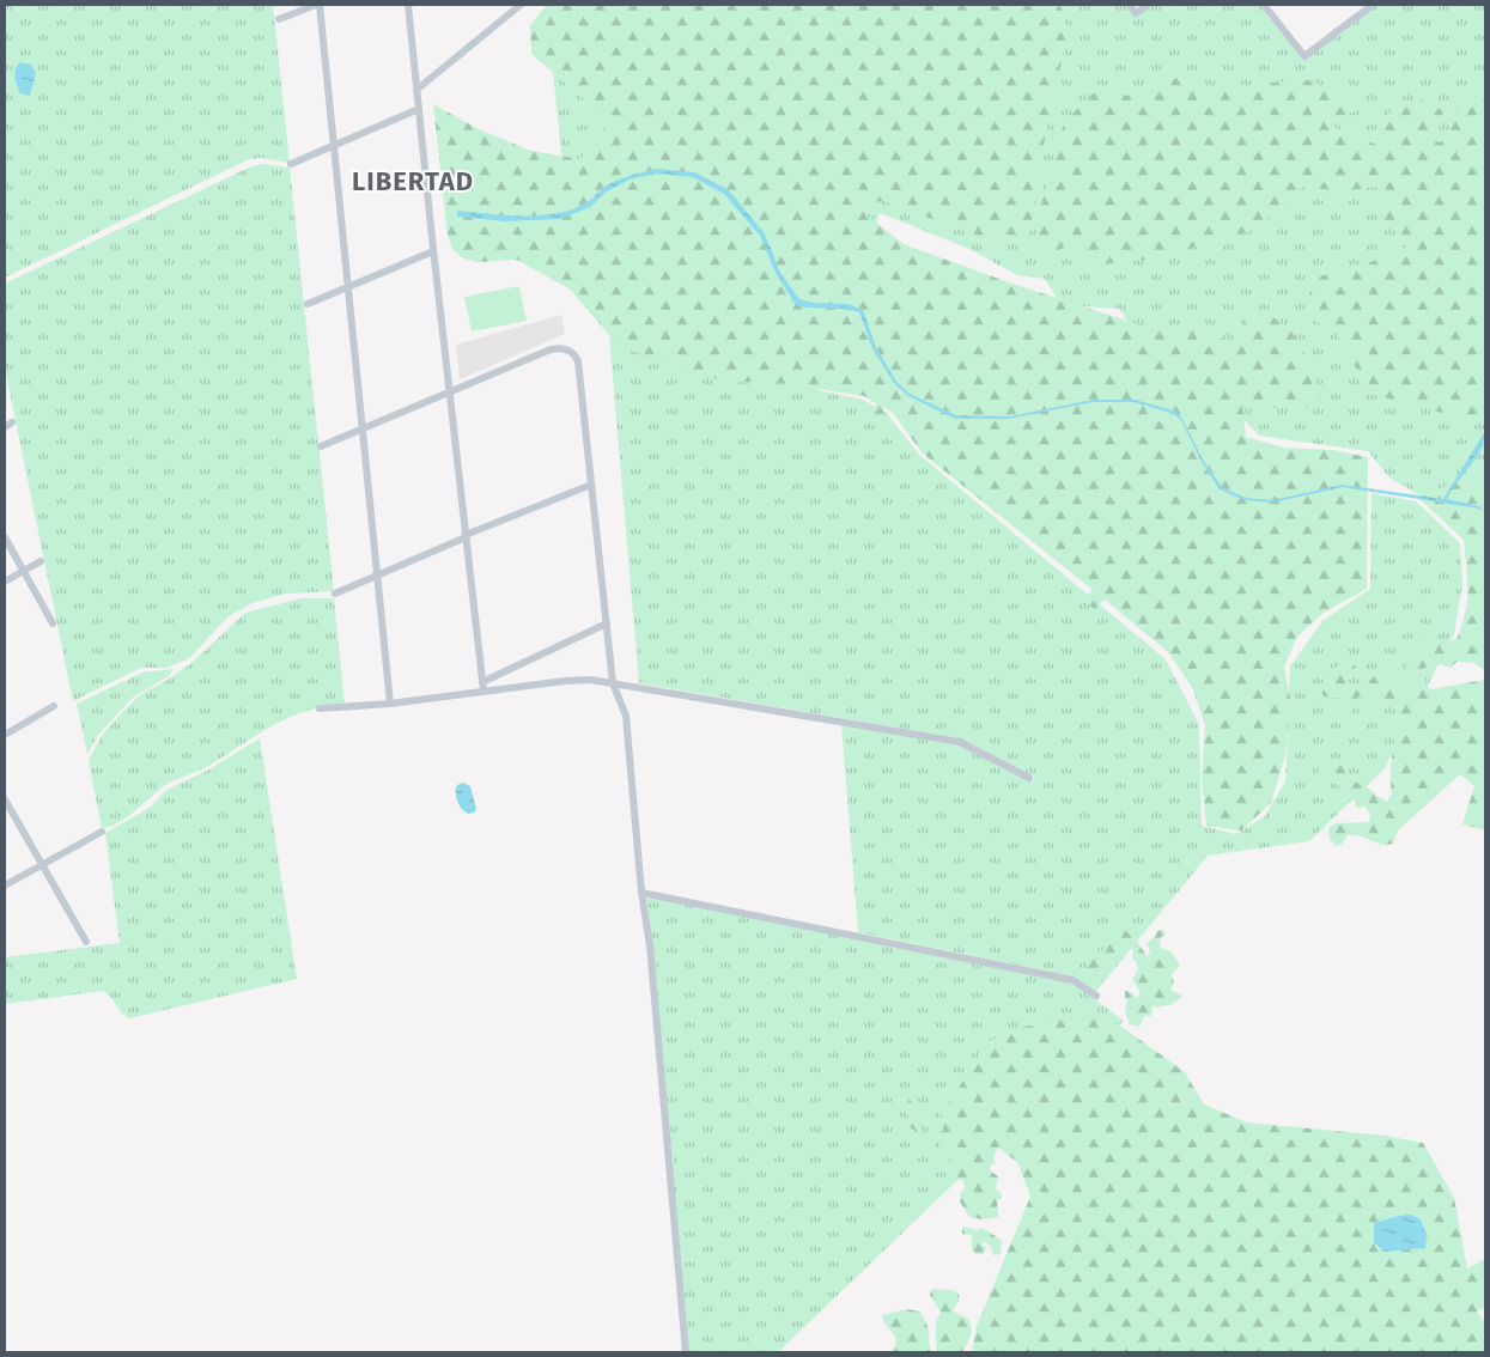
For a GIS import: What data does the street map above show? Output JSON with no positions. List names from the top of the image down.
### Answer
{
  "districts": ["LIBERTAD"]
}
